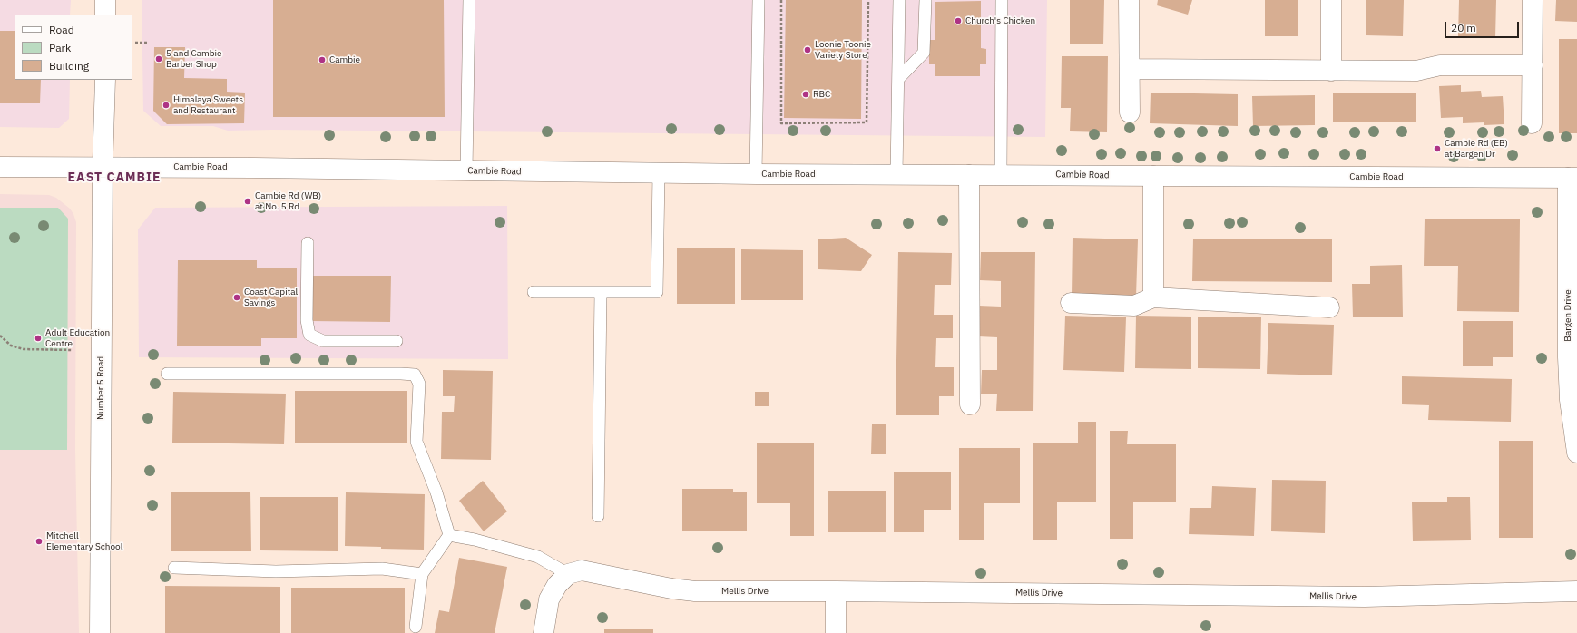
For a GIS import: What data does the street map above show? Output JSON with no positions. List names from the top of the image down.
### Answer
{
  "streets": {
    "street": [
      "Cambie Road",
      "Bargen Drive",
      "Number 5 Road",
      "Mellis Drive"
    ]
  },
  "crossings": [
    ["Cambie Road", "Bargen Drive"],
    ["Cambie Road", "Number 5 Road"]
  ],
  "districts": ["EAST CAMBIE"],
  "places": [
    "Church's Chicken",
    "Loonie Toonie Variety Store",
    "5 and Cambie Barber Shop",
    "Cambie",
    "RBC",
    "Himalaya Sweets and Restaurant",
    "Cambie Rd (EB) at Bargen Dr",
    "Cambie Rd (WB) at No. 5 Rd",
    "Coast Capital Savings",
    "Adult Education Centre",
    "Mitchell Elementary School"
  ],
  "legend": ["Road", "Park", "Building"],
  "scale_bar": "20 m"
}
